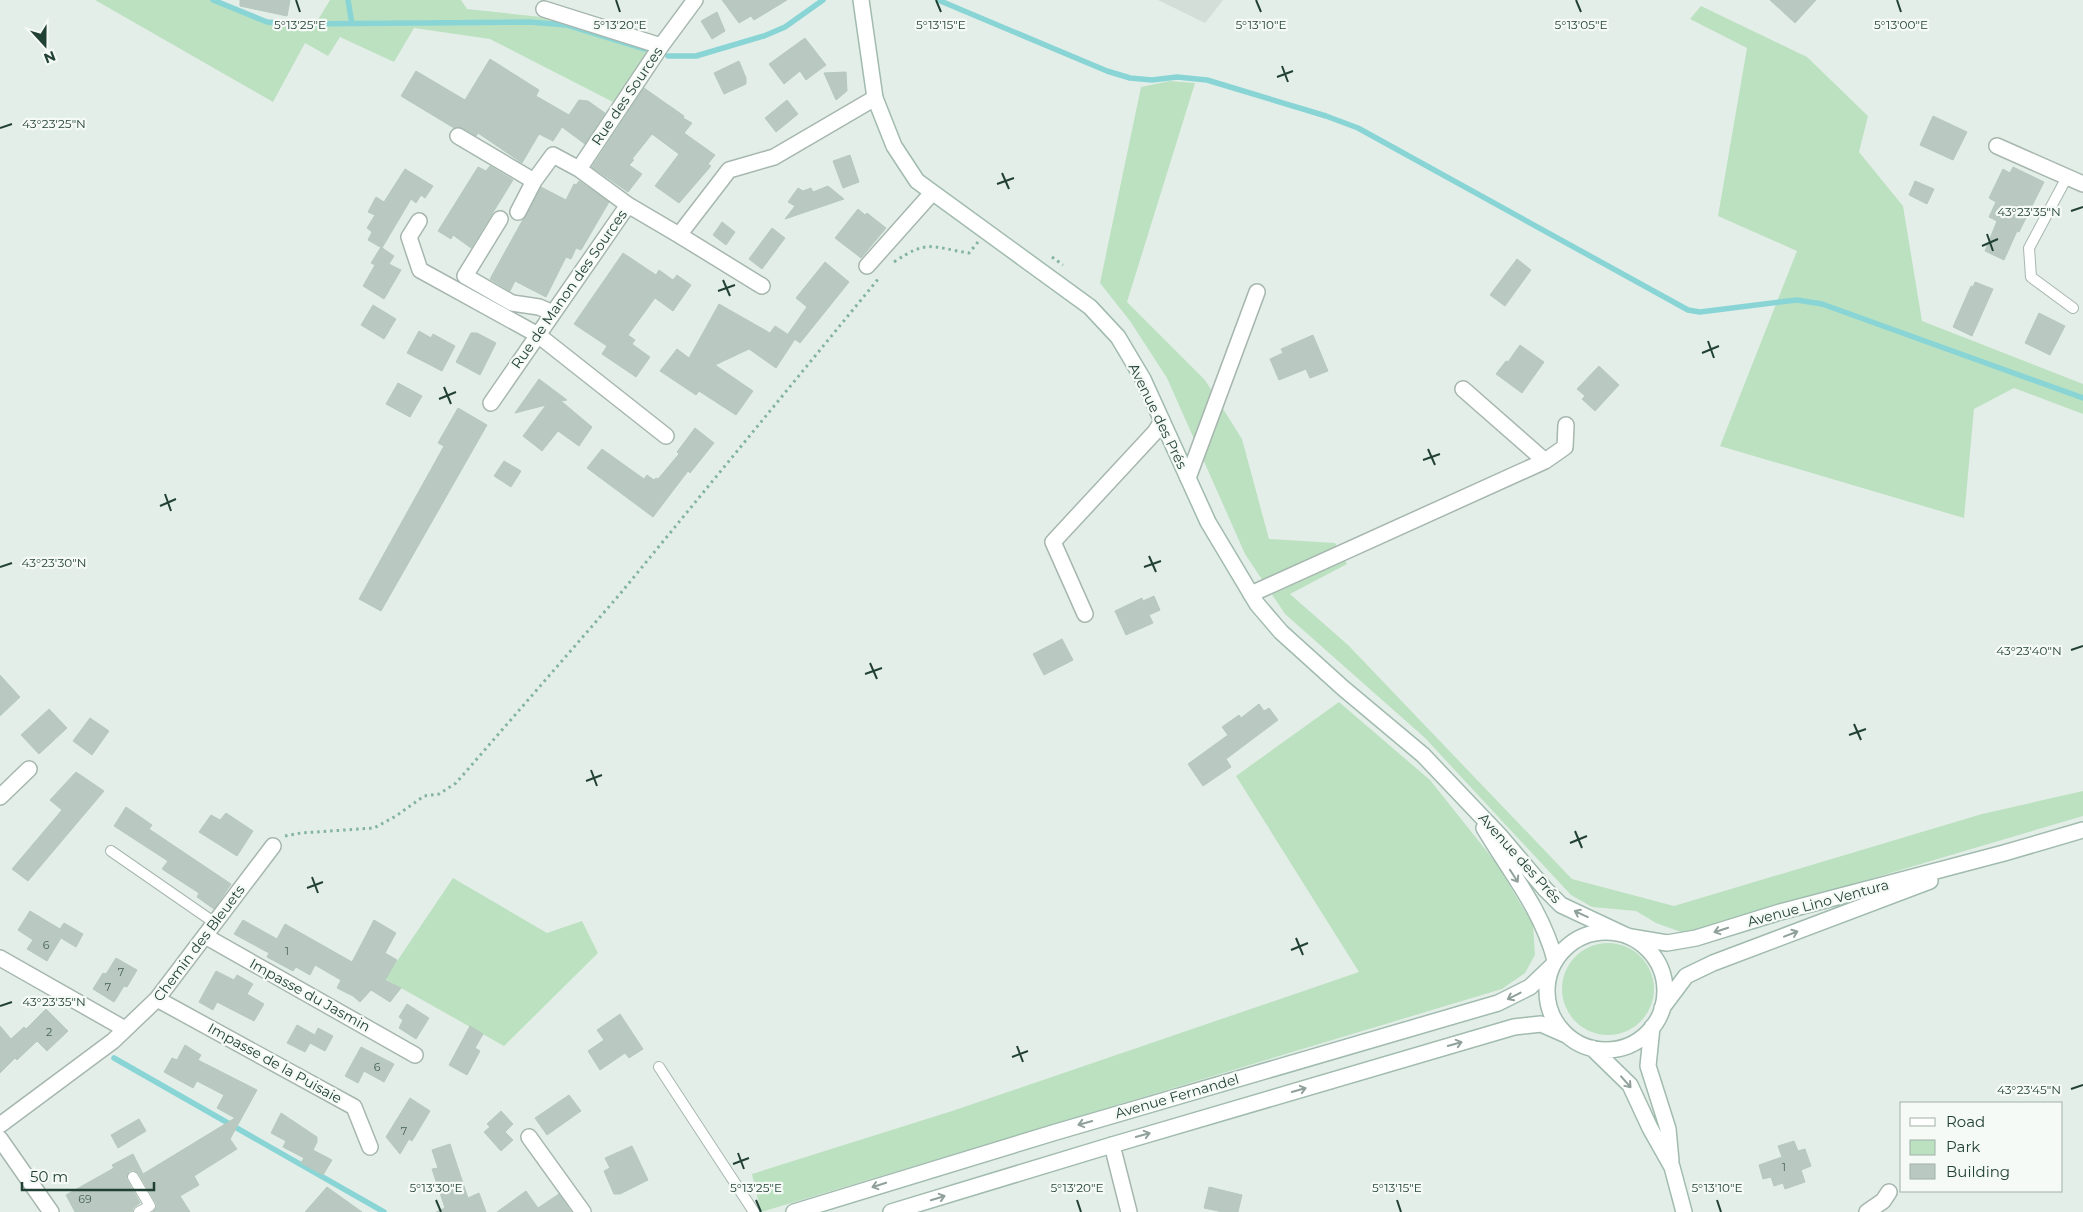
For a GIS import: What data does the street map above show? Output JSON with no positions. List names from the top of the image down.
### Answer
{
  "streets": {
    "street": [
      "Rue des Sources",
      "Rue de Manon des Sources",
      "Avenue des Prés",
      "Avenue Lino Ventura",
      "Chemin des Bleuets",
      "Impasse du Jasmin",
      "Impasse de la Puisaie",
      "Avenue Fernandel"
    ]
  },
  "crossings": [
    ["Avenue des Prés", "Avenue Lino Ventura"],
    ["Avenue des Prés", "Avenue Fernandel"],
    ["Avenue Lino Ventura", "Avenue Fernandel"],
    ["Chemin des Bleuets", "Impasse du Jasmin"],
    ["Chemin des Bleuets", "Impasse de la Puisaie"]
  ],
  "house_numbers": [
    "6",
    "1",
    "7",
    "7",
    "2",
    "6",
    "7",
    "1",
    "69"
  ],
  "legend": ["Road", "Park", "Building"],
  "scale_bar": "50 m",
  "north": "bottom",
  "coordinates": [
    "5°13'25\"E",
    "5°13'20\"E",
    "5°13'15\"E",
    "5°13'10\"E",
    "5°13'05\"E",
    "5°13'00\"E",
    "43°23'25\"N",
    "43°23'35\"N",
    "43°23'30\"N",
    "43°23'40\"N",
    "43°23'45\"N",
    "5°13'30\"E"
  ]
}
